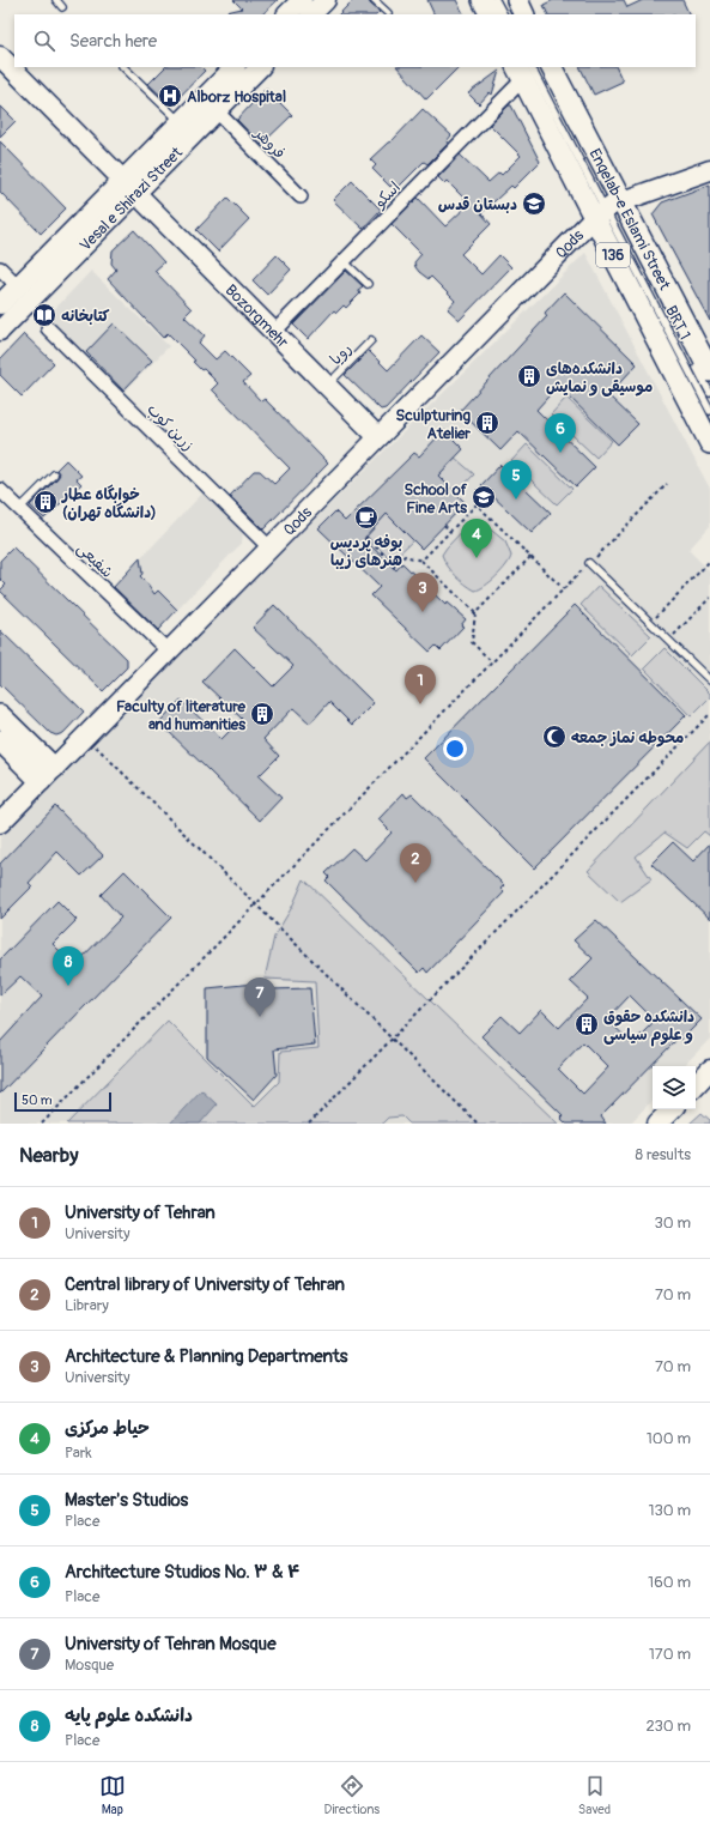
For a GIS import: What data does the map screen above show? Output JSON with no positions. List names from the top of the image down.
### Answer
{
  "streets": {
    "main road": ["Enqelab-e Eslami Street", "136"],
    "street": [
      "فروهر",
      "اسکو",
      "Vesal e Shirazi Street",
      "Qods",
      "Bozorgmehr",
      "زرین کوب",
      "شفیعی"
    ],
    "lane": ["BRT 1", "رویا"]
  },
  "crossings": [
    ["فروهر", "Vesal e Shirazi Street"],
    ["اسکو", "Enqelab-e Eslami Street"],
    ["اسکو", "Bozorgmehr"],
    ["Vesal e Shirazi Street", "Bozorgmehr"],
    ["Enqelab-e Eslami Street", "Qods"],
    ["Enqelab-e Eslami Street", "BRT 1"],
    ["Qods", "Bozorgmehr"],
    ["Qods", "BRT 1"],
    ["Qods", "زرین کوب"],
    ["Qods", "شفیعی"],
    ["Bozorgmehr", "رویا"]
  ],
  "places": {
    "hospital": ["Alborz Hospital"],
    "school or university": ["دبستان قدس", "School of Fine Arts"],
    "library": ["کتابخانه"],
    "building": [
      "دانشکده‌های موسیقی و نمایش",
      "Sculpturing Atelier",
      "خوابگاه عطار (دانشگاه تهران)",
      "Faculty of literature and humanities",
      "دانشکده حقوق و علوم سیاسی"
    ],
    "cafe": ["بوفه پردیس هنرهای زیبا"],
    "mosque": ["محوطه نماز جمعه"]
  },
  "scale_bar": "50 m",
  "page": {
    "search": "Search here",
    "pins": [
      "6",
      "5",
      "4",
      "3",
      "1",
      "2",
      "8",
      "7"
    ],
    "scale": "50 m",
    "heading": ["Nearby", "8 results"],
    "list": [
      {
        "mark": "1",
        "name": "University of Tehran",
        "note": "University",
        "value": "30 m"
      },
      {
        "mark": "2",
        "name": "Central library of University of Tehran",
        "note": "Library",
        "value": "70 m"
      },
      {
        "mark": "3",
        "name": "Architecture & Planning Departments",
        "note": "University",
        "value": "70 m"
      },
      {
        "mark": "4",
        "name": "حیاط مرکزی",
        "note": "Park",
        "value": "100 m"
      },
      {
        "mark": "5",
        "name": "Master's Studios",
        "note": "Place",
        "value": "130 m"
      },
      {
        "mark": "6",
        "name": "Architecture Studios No. ۳ & ۴",
        "note": "Place",
        "value": "160 m"
      },
      {
        "mark": "7",
        "name": "University of Tehran Mosque",
        "note": "Mosque",
        "value": "170 m"
      },
      {
        "mark": "8",
        "name": "دانشکده علوم پایه",
        "note": "Place",
        "value": "230 m"
      }
    ],
    "nav": ["Map", "Directions", "Saved"]
  }
}
